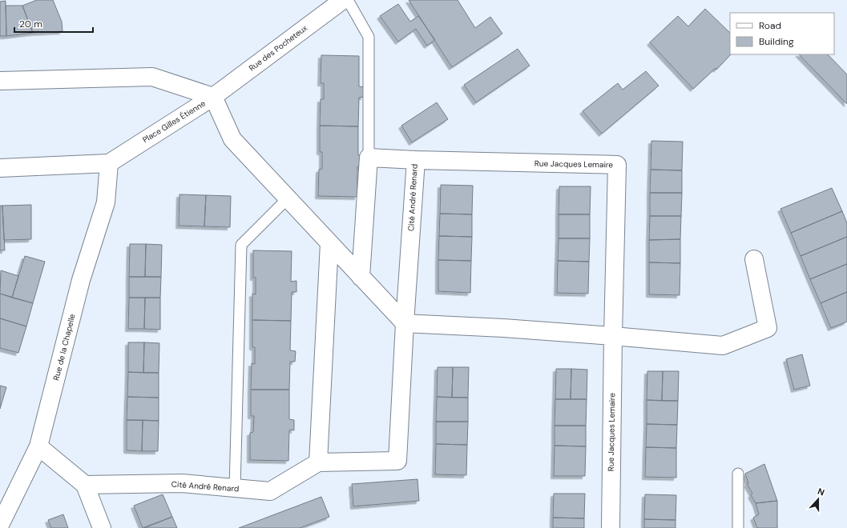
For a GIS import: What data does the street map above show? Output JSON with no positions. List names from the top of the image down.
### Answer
{
  "streets": {
    "street": [
      "Rue des Pocheteux",
      "Place Gilles Étienne",
      "Rue Jacques Lemaire",
      "Cité André Renard",
      "Rue de la Chapelle"
    ]
  },
  "crossings": [
    ["Rue des Pocheteux", "Place Gilles Étienne"],
    ["Place Gilles Étienne", "Rue de la Chapelle"],
    ["Rue Jacques Lemaire", "Cité André Renard"]
  ],
  "legend": ["Road", "Building"],
  "scale_bar": "20 m",
  "north": "top"
}
